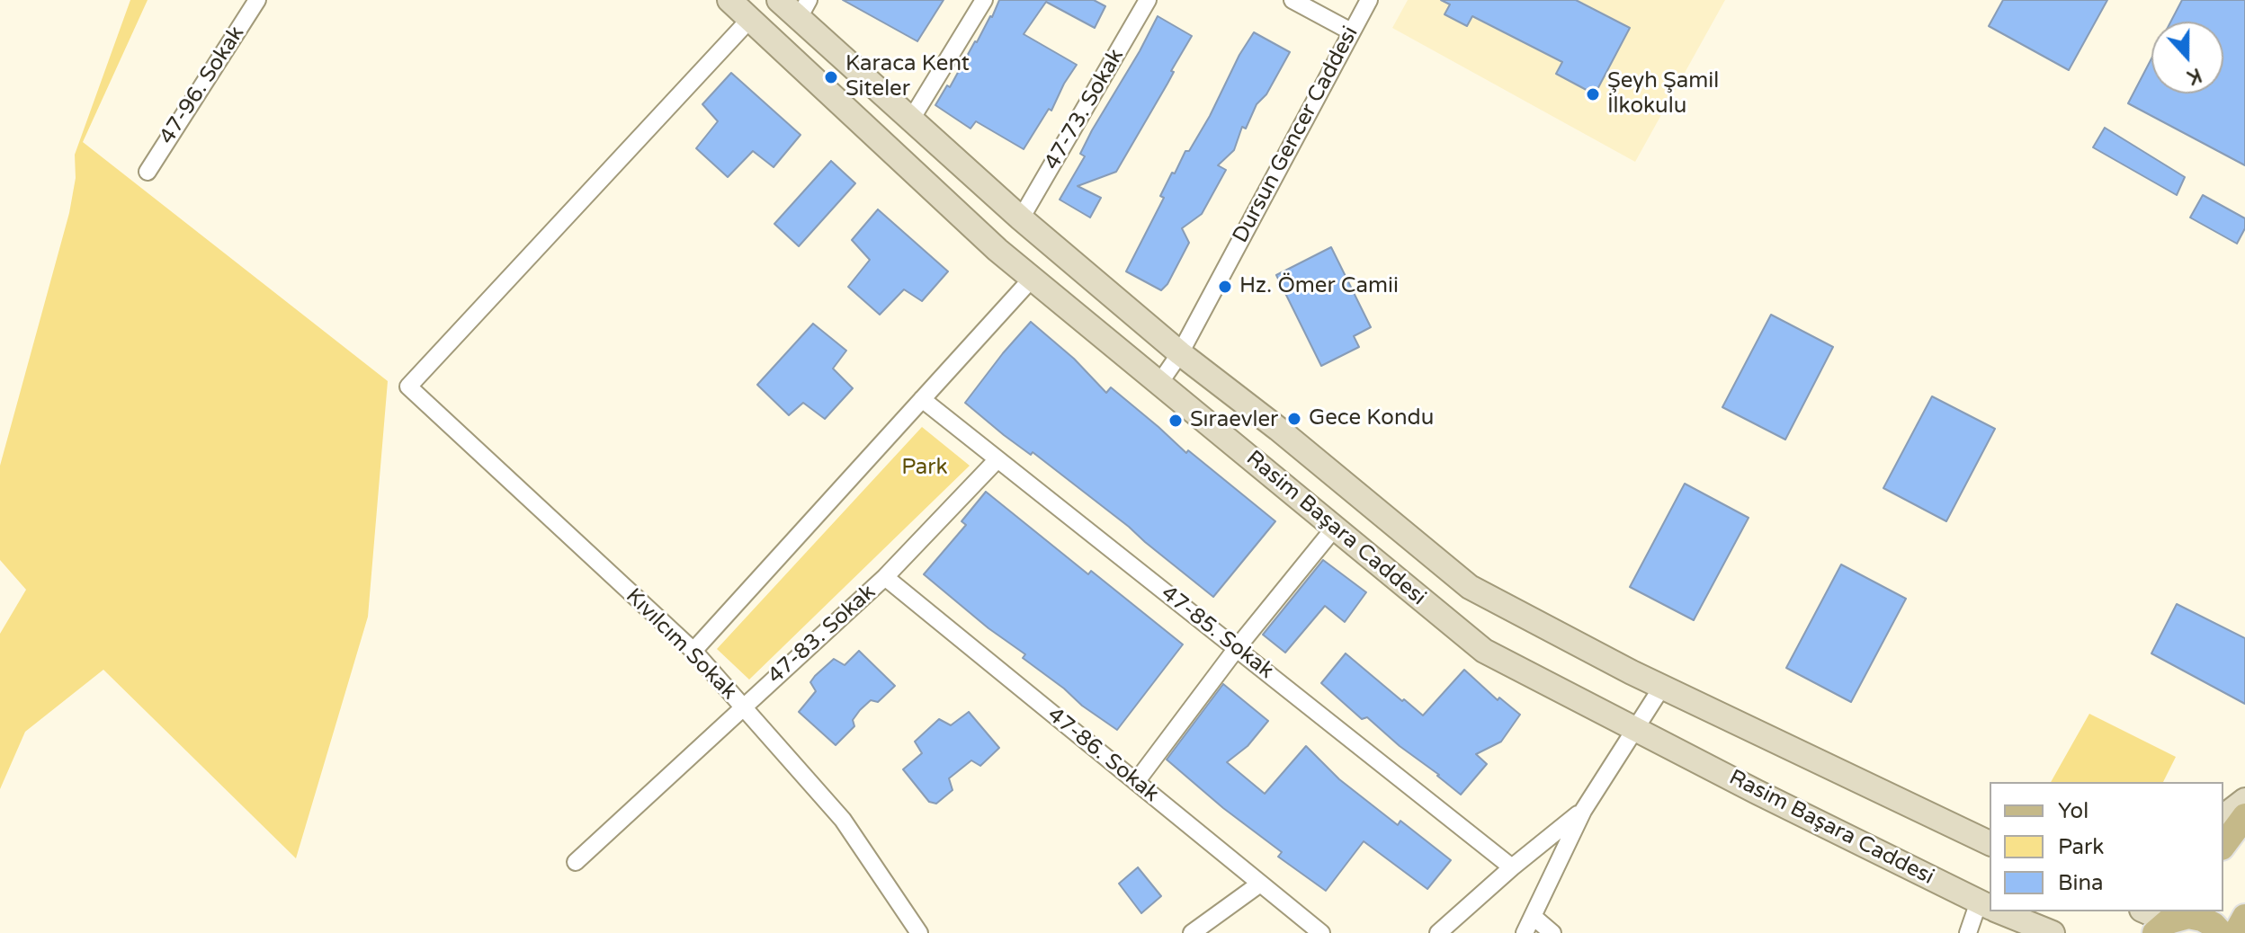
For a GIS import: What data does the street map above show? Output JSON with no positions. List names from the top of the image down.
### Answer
{
  "streets": {
    "street": [
      "47-96. Sokak",
      "47-73. Sokak",
      "Dursun Gencer Caddesi",
      "Rasim Başara Caddesi",
      "47-85. Sokak",
      "47-83. Sokak",
      "Kıvılcım Sokak",
      "47-86. Sokak"
    ]
  },
  "crossings": [
    ["47-73. Sokak", "Rasim Başara Caddesi"],
    ["Dursun Gencer Caddesi", "Rasim Başara Caddesi"],
    ["Rasim Başara Caddesi", "Kıvılcım Sokak"],
    ["47-85. Sokak", "47-83. Sokak"],
    ["47-83. Sokak", "Kıvılcım Sokak"],
    ["47-83. Sokak", "47-86. Sokak"]
  ],
  "parks": ["Park"],
  "places": [
    "Karaca Kent Siteler",
    "Şeyh Şamil İlkokulu",
    "Hz. Ömer Camii",
    "Gece Kondu",
    "Sıraevler"
  ],
  "legend": ["Yol", "Park", "Bina"],
  "north": "bottom"
}
